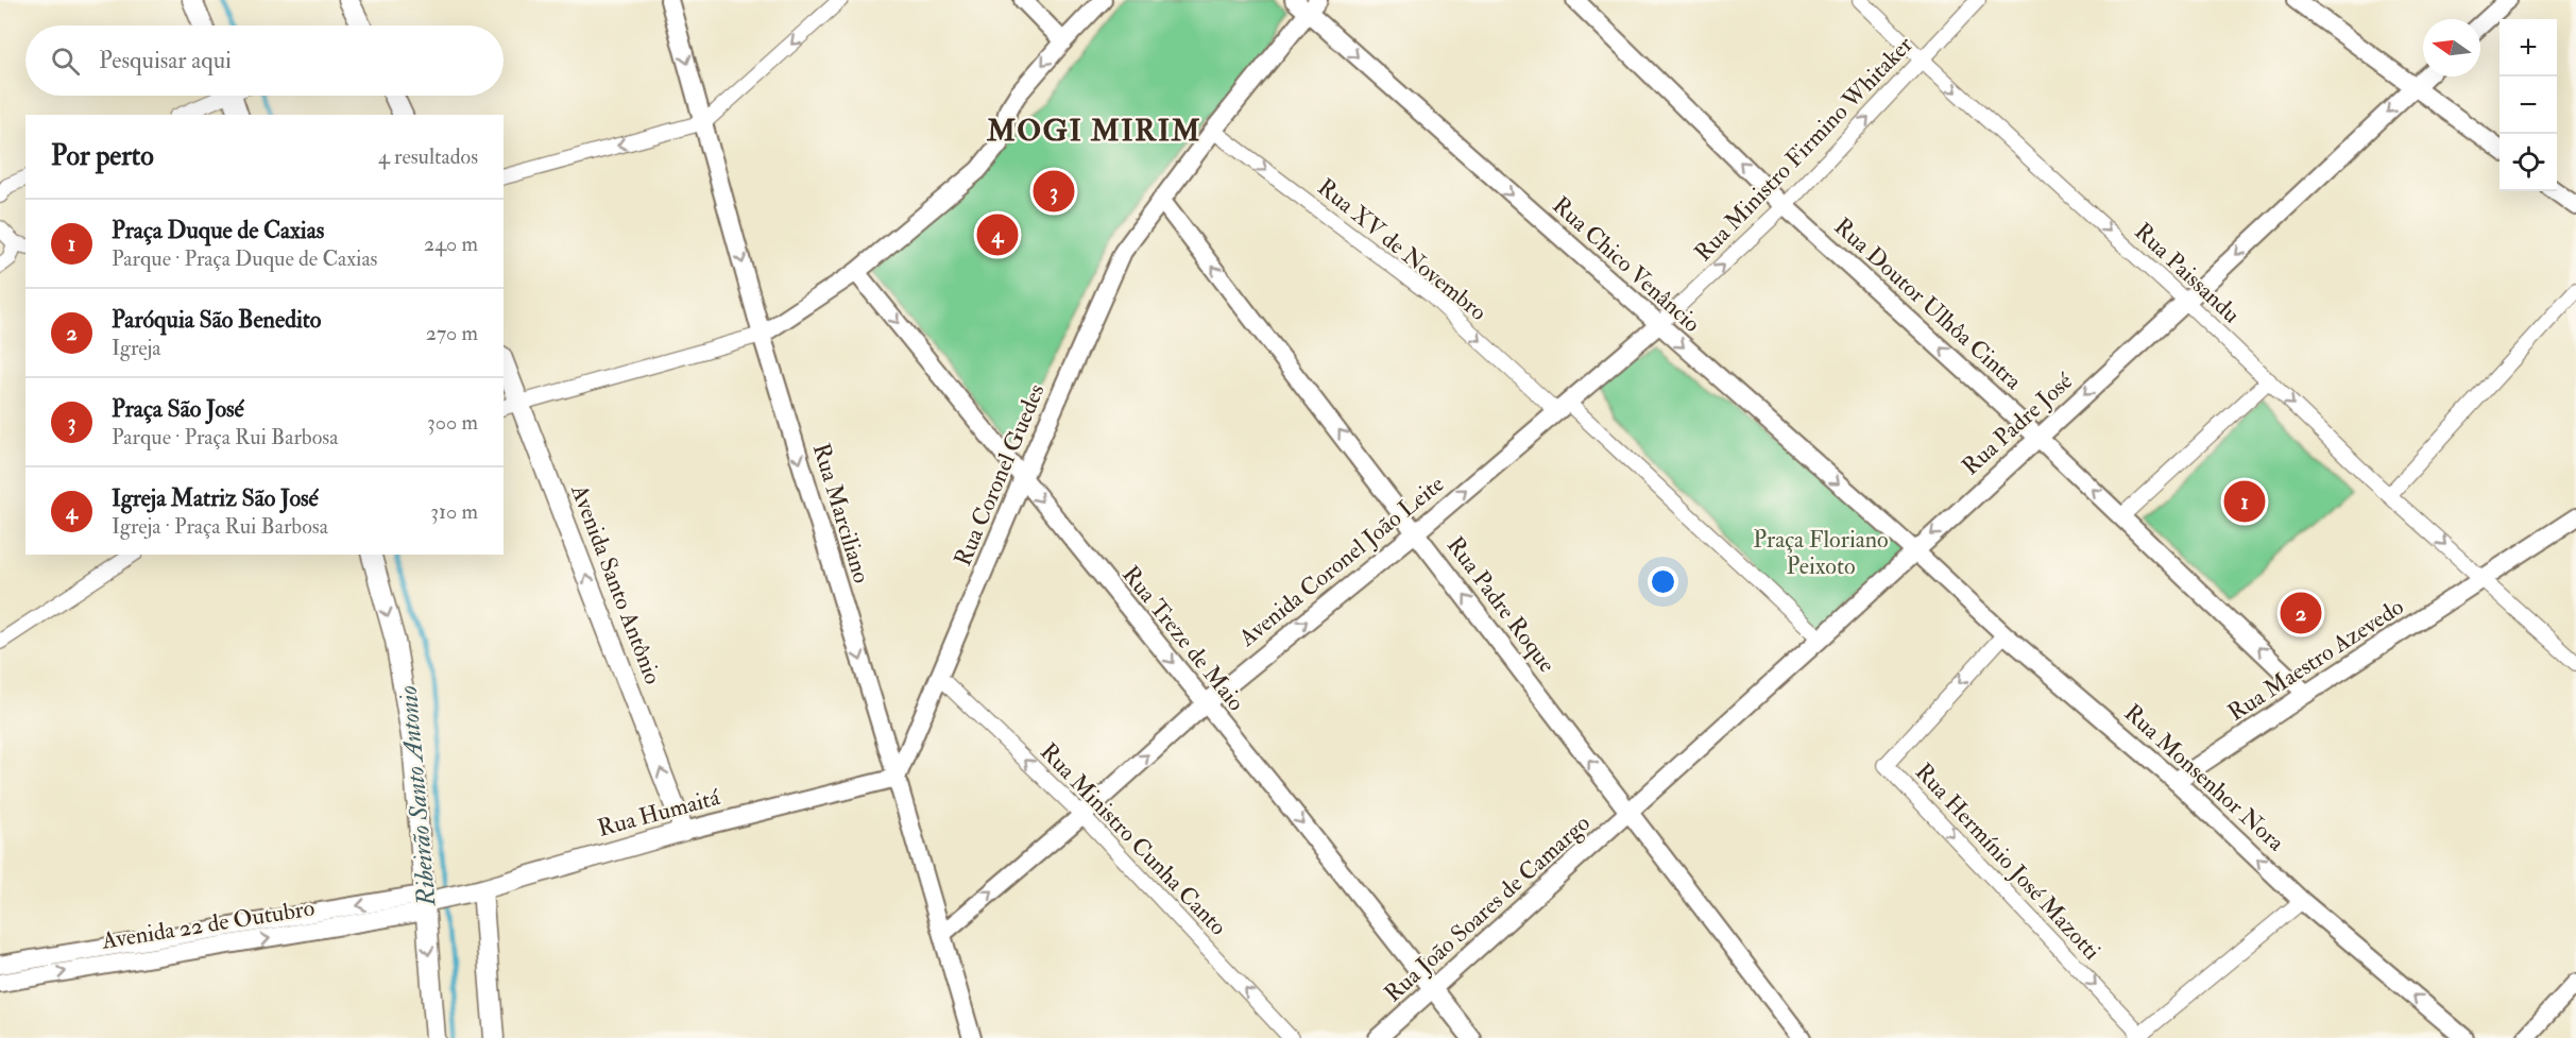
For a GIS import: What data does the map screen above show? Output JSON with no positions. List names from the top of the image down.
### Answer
{
  "streets": {
    "main road": ["Avenida Santo Antônio", "Rua Humaitá"],
    "street": [
      "Rua Ministro Firmino Whitaker",
      "Rua XV de Novembro",
      "Rua Chico Venâncio",
      "Rua Paissandu",
      "Rua Doutor Ulhôa Cintra",
      "Rua Padre José",
      "Rua Coronel Guedes",
      "Rua Marciliano",
      "Avenida Coronel João Leite",
      "Rua Padre Roque",
      "Rua Treze de Maio",
      "Rua Maestro Azevedo",
      "Rua Monsenhor Nora",
      "Rua Ministro Cunha Canto",
      "Rua Hermínio José Mazotti",
      "Rua João Soares de Camargo",
      "Avenida 22 de Outubro"
    ]
  },
  "crossings": [
    ["Rua Ministro Firmino Whitaker", "Rua Chico Venâncio"],
    ["Rua Ministro Firmino Whitaker", "Rua Paissandu"],
    ["Rua Ministro Firmino Whitaker", "Rua Doutor Ulhôa Cintra"],
    ["Rua Ministro Firmino Whitaker", "Avenida Coronel João Leite"],
    ["Rua XV de Novembro", "Rua Coronel Guedes"],
    ["Rua XV de Novembro", "Avenida Coronel João Leite"],
    ["Rua Chico Venâncio", "Rua Padre José"],
    ["Rua Chico Venâncio", "Rua Coronel Guedes"],
    ["Rua Chico Venâncio", "Avenida Coronel João Leite"],
    ["Rua Chico Venâncio", "Rua Monsenhor Nora"],
    ["Rua Paissandu", "Rua Padre José"],
    ["Rua Paissandu", "Rua Maestro Azevedo"],
    ["Rua Doutor Ulhôa Cintra", "Rua Padre José"],
    ["Rua Doutor Ulhôa Cintra", "Rua Maestro Azevedo"],
    ["Rua Padre José", "Rua Padre Roque"],
    ["Rua Padre José", "Rua Monsenhor Nora"],
    ["Rua Padre José", "Rua João Soares de Camargo"],
    ["Rua Coronel Guedes", "Rua Marciliano"],
    ["Rua Coronel Guedes", "Rua Padre Roque"],
    ["Rua Coronel Guedes", "Rua Treze de Maio"],
    ["Rua Coronel Guedes", "Rua Humaitá"],
    ["Rua Coronel Guedes", "Rua Ministro Cunha Canto"],
    ["Rua Marciliano", "Avenida Coronel João Leite"],
    ["Rua Marciliano", "Rua Humaitá"],
    ["Avenida Coronel João Leite", "Rua Padre Roque"],
    ["Avenida Coronel João Leite", "Rua Treze de Maio"],
    ["Avenida Coronel João Leite", "Rua Ministro Cunha Canto"],
    ["Avenida Santo Antônio", "Rua Humaitá"],
    ["Rua Padre Roque", "Rua João Soares de Camargo"],
    ["Rua Treze de Maio", "Rua João Soares de Camargo"],
    ["Rua Maestro Azevedo", "Rua Monsenhor Nora"],
    ["Rua Monsenhor Nora", "Rua Hermínio José Mazotti"],
    ["Rua Humaitá", "Avenida 22 de Outubro"]
  ],
  "one_way": [
    "Rua Ministro Firmino Whitaker",
    "Rua XV de Novembro",
    "Rua Paissandu",
    "Rua Doutor Ulhôa Cintra",
    "Rua Padre José",
    "Rua Marciliano",
    "Avenida Coronel João Leite",
    "Avenida Santo Antônio",
    "Rua Padre Roque",
    "Rua Treze de Maio",
    "Rua Monsenhor Nora",
    "Rua Ministro Cunha Canto"
  ],
  "districts": ["MOGI MIRIM"],
  "water": ["Ribeirão Santo Antonio"],
  "parks": ["Praça Floriano Peixoto"],
  "north": "left",
  "page": {
    "map_buttons": ["+", "−"],
    "search": "Pesquisar aqui",
    "heading": ["Por perto", "4 resultados"],
    "pins": [
      "3",
      "4",
      "1",
      "2"
    ],
    "list": [
      {
        "mark": "1",
        "name": "Praça Duque de Caxias",
        "note": "Parque · Praça Duque de Caxias",
        "value": "240 m"
      },
      {
        "mark": "2",
        "name": "Paróquia São Benedito",
        "note": "Igreja",
        "value": "270 m"
      },
      {
        "mark": "3",
        "name": "Praça São José",
        "note": "Parque · Praça Rui Barbosa",
        "value": "300 m"
      },
      {
        "mark": "4",
        "name": "Igreja Matriz São José",
        "note": "Igreja · Praça Rui Barbosa",
        "value": "310 m"
      }
    ]
  }
}
